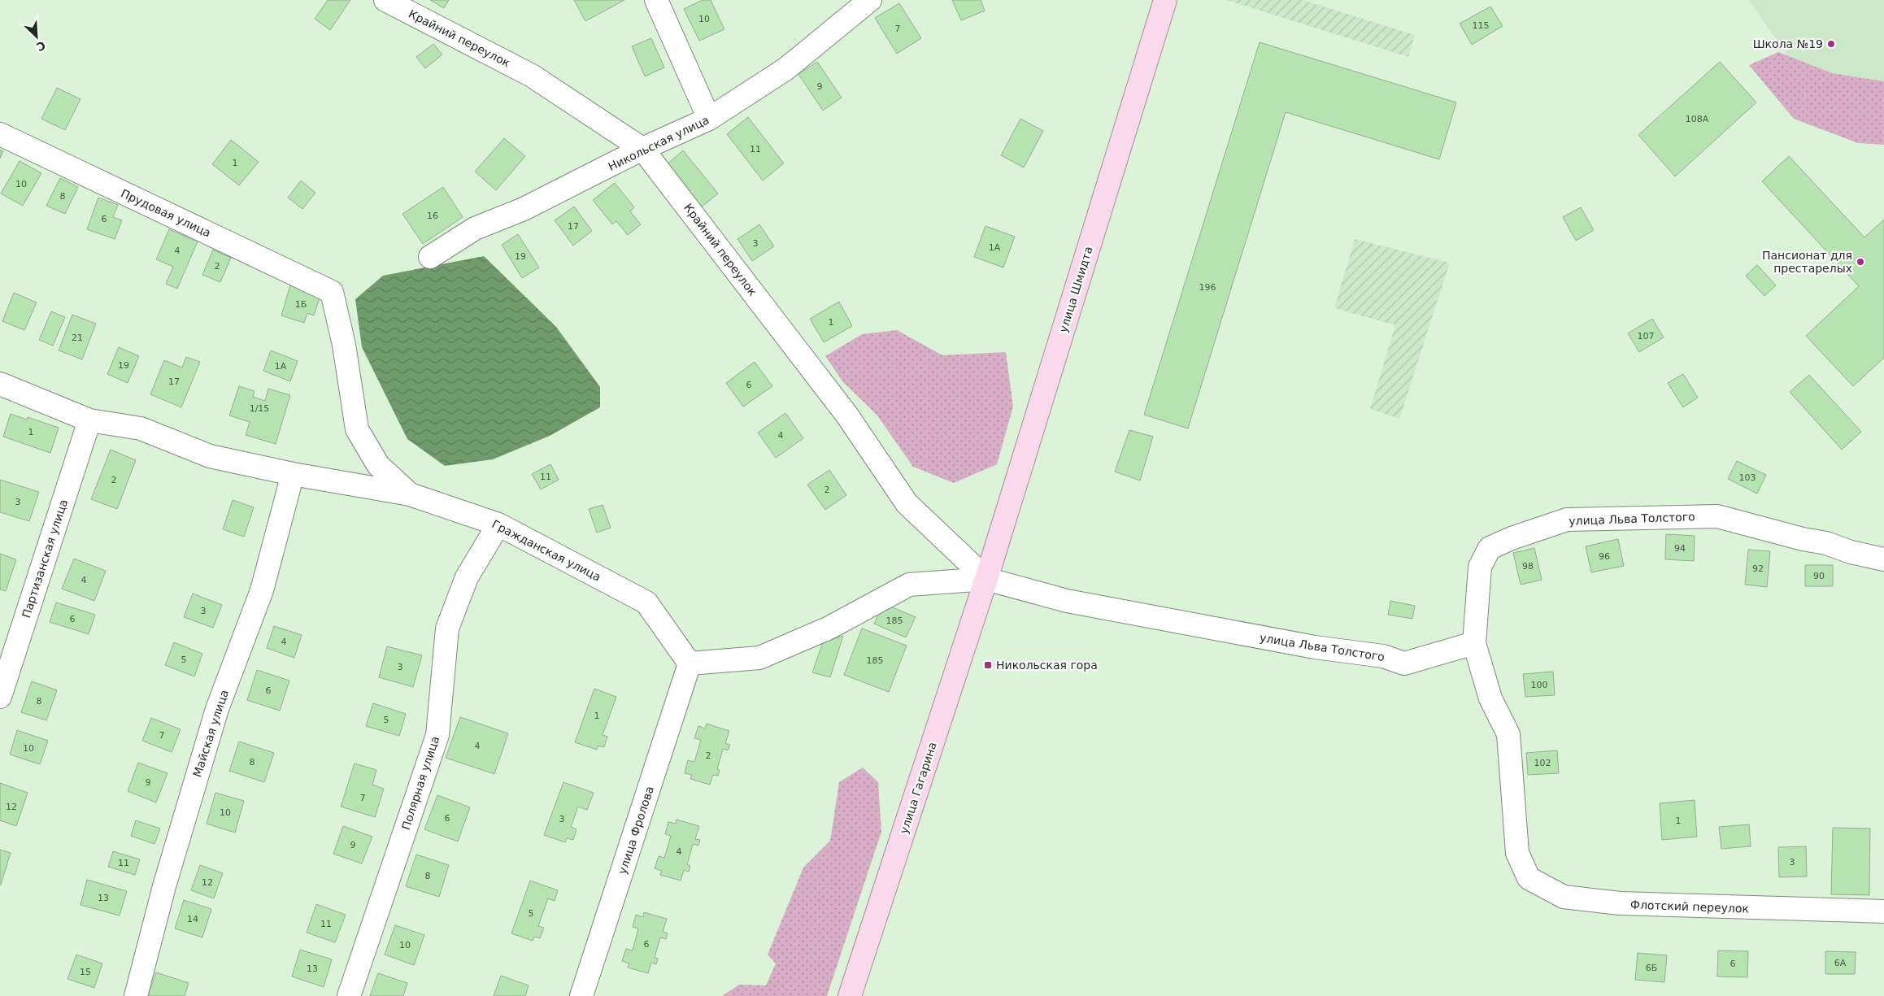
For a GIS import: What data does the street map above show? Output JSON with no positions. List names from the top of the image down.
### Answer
{
  "streets": {
    "main road": ["улица Шмидта", "улица Гагарина"],
    "street": [
      "Крайний переулок",
      "Никольская улица",
      "Прудовая улица",
      "улица Льва Толстого",
      "Гражданская улица",
      "Партизанская улица",
      "Майская улица",
      "Полярная улица",
      "улица Фролова",
      "Флотский переулок"
    ]
  },
  "crossings": [
    ["Крайний переулок", "Никольская улица"],
    ["Крайний переулок", "улица Шмидта"],
    ["Крайний переулок", "улица Льва Толстого"],
    ["Крайний переулок", "улица Гагарина"],
    ["Прудовая улица", "Гражданская улица"],
    ["улица Шмидта", "улица Льва Толстого"],
    ["улица Шмидта", "улица Гагарина"],
    ["улица Льва Толстого", "улица Гагарина"],
    ["улица Льва Толстого", "Флотский переулок"],
    ["Гражданская улица", "Партизанская улица"],
    ["Гражданская улица", "Майская улица"],
    ["Гражданская улица", "Полярная улица"],
    ["Гражданская улица", "улица Фролова"]
  ],
  "places": {
    "other": ["Школа №19", "Пансионат для престарелых"],
    "transit": ["Никольская гора"]
  },
  "house_numbers": [
    "10",
    "115",
    "7",
    "9",
    "108А",
    "11",
    "1",
    "10",
    "8",
    "16",
    "6",
    "17",
    "3",
    "1А",
    "4",
    "19",
    "2",
    "196",
    "1Б",
    "1",
    "107",
    "21",
    "19",
    "1А",
    "17",
    "6",
    "1/15",
    "1",
    "4",
    "11",
    "103",
    "2",
    "2",
    "3",
    "94",
    "96",
    "98",
    "92",
    "90",
    "4",
    "3",
    "6",
    "185",
    "4",
    "5",
    "185",
    "3",
    "100",
    "6",
    "8",
    "1",
    "5",
    "7",
    "4",
    "10",
    "2",
    "8",
    "102",
    "9",
    "7",
    "12",
    "10",
    "6",
    "3",
    "1",
    "9",
    "4",
    "3",
    "11",
    "8",
    "12",
    "13",
    "5",
    "14",
    "11",
    "6",
    "10",
    "6А",
    "6",
    "6Б",
    "13",
    "15"
  ],
  "north": "bottom right"
}
